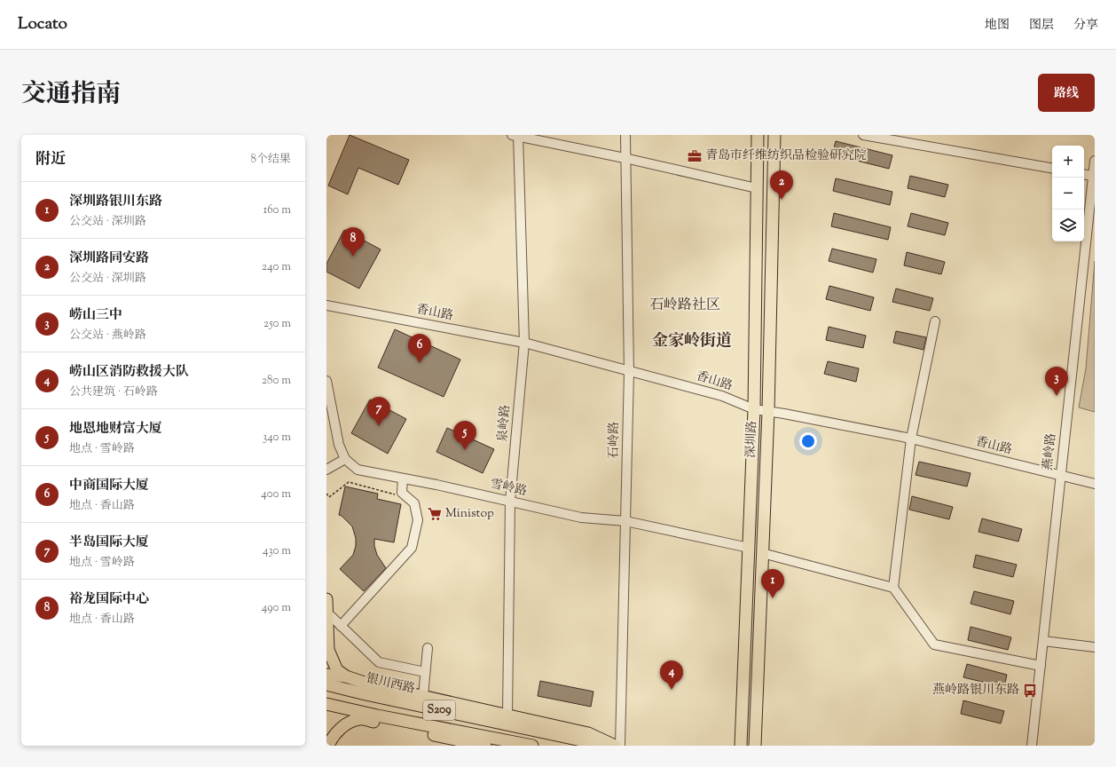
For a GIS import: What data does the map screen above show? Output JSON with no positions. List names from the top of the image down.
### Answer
{
  "streets": {
    "main road": ["深圳路", "银川西路", "S209"],
    "street": [
      "香山路",
      "泉岭路",
      "石岭路",
      "燕岭路",
      "雪岭路"
    ]
  },
  "crossings": [
    ["香山路", "泉岭路"],
    ["香山路", "深圳路"],
    ["香山路", "石岭路"],
    ["香山路", "燕岭路"],
    ["泉岭路", "雪岭路"],
    ["深圳路", "雪岭路"],
    ["石岭路", "雪岭路"]
  ],
  "districts": ["石岭路社区", "金家岭街道"],
  "places": {
    "office": ["青岛市纤维纺织品检验研究院"],
    "supermarket": ["Ministop"],
    "bus stop": ["燕岭路银川东路"]
  },
  "page": {
    "header": "Locato",
    "nav": ["地图", "图层", "分享"],
    "title": "交通指南",
    "buttons": "路线",
    "heading": ["附近", "8个结果"],
    "map_buttons": ["+", "−"],
    "pins": [
      "2",
      "8",
      "6",
      "3",
      "7",
      "5",
      "1",
      "4"
    ],
    "list": [
      {
        "mark": "1",
        "name": "深圳路银川东路",
        "note": "公交站 · 深圳路",
        "value": "160 m"
      },
      {
        "mark": "2",
        "name": "深圳路同安路",
        "note": "公交站 · 深圳路",
        "value": "240 m"
      },
      {
        "mark": "3",
        "name": "崂山三中",
        "note": "公交站 · 燕岭路",
        "value": "250 m"
      },
      {
        "mark": "4",
        "name": "崂山区消防救援大队",
        "note": "公共建筑 · 石岭路",
        "value": "280 m"
      },
      {
        "mark": "5",
        "name": "地恩地财富大厦",
        "note": "地点 · 雪岭路",
        "value": "340 m"
      },
      {
        "mark": "6",
        "name": "中商国际大厦",
        "note": "地点 · 香山路",
        "value": "400 m"
      },
      {
        "mark": "7",
        "name": "半岛国际大厦",
        "note": "地点 · 雪岭路",
        "value": "430 m"
      },
      {
        "mark": "8",
        "name": "裕龙国际中心",
        "note": "地点 · 香山路",
        "value": "490 m"
      }
    ]
  }
}
